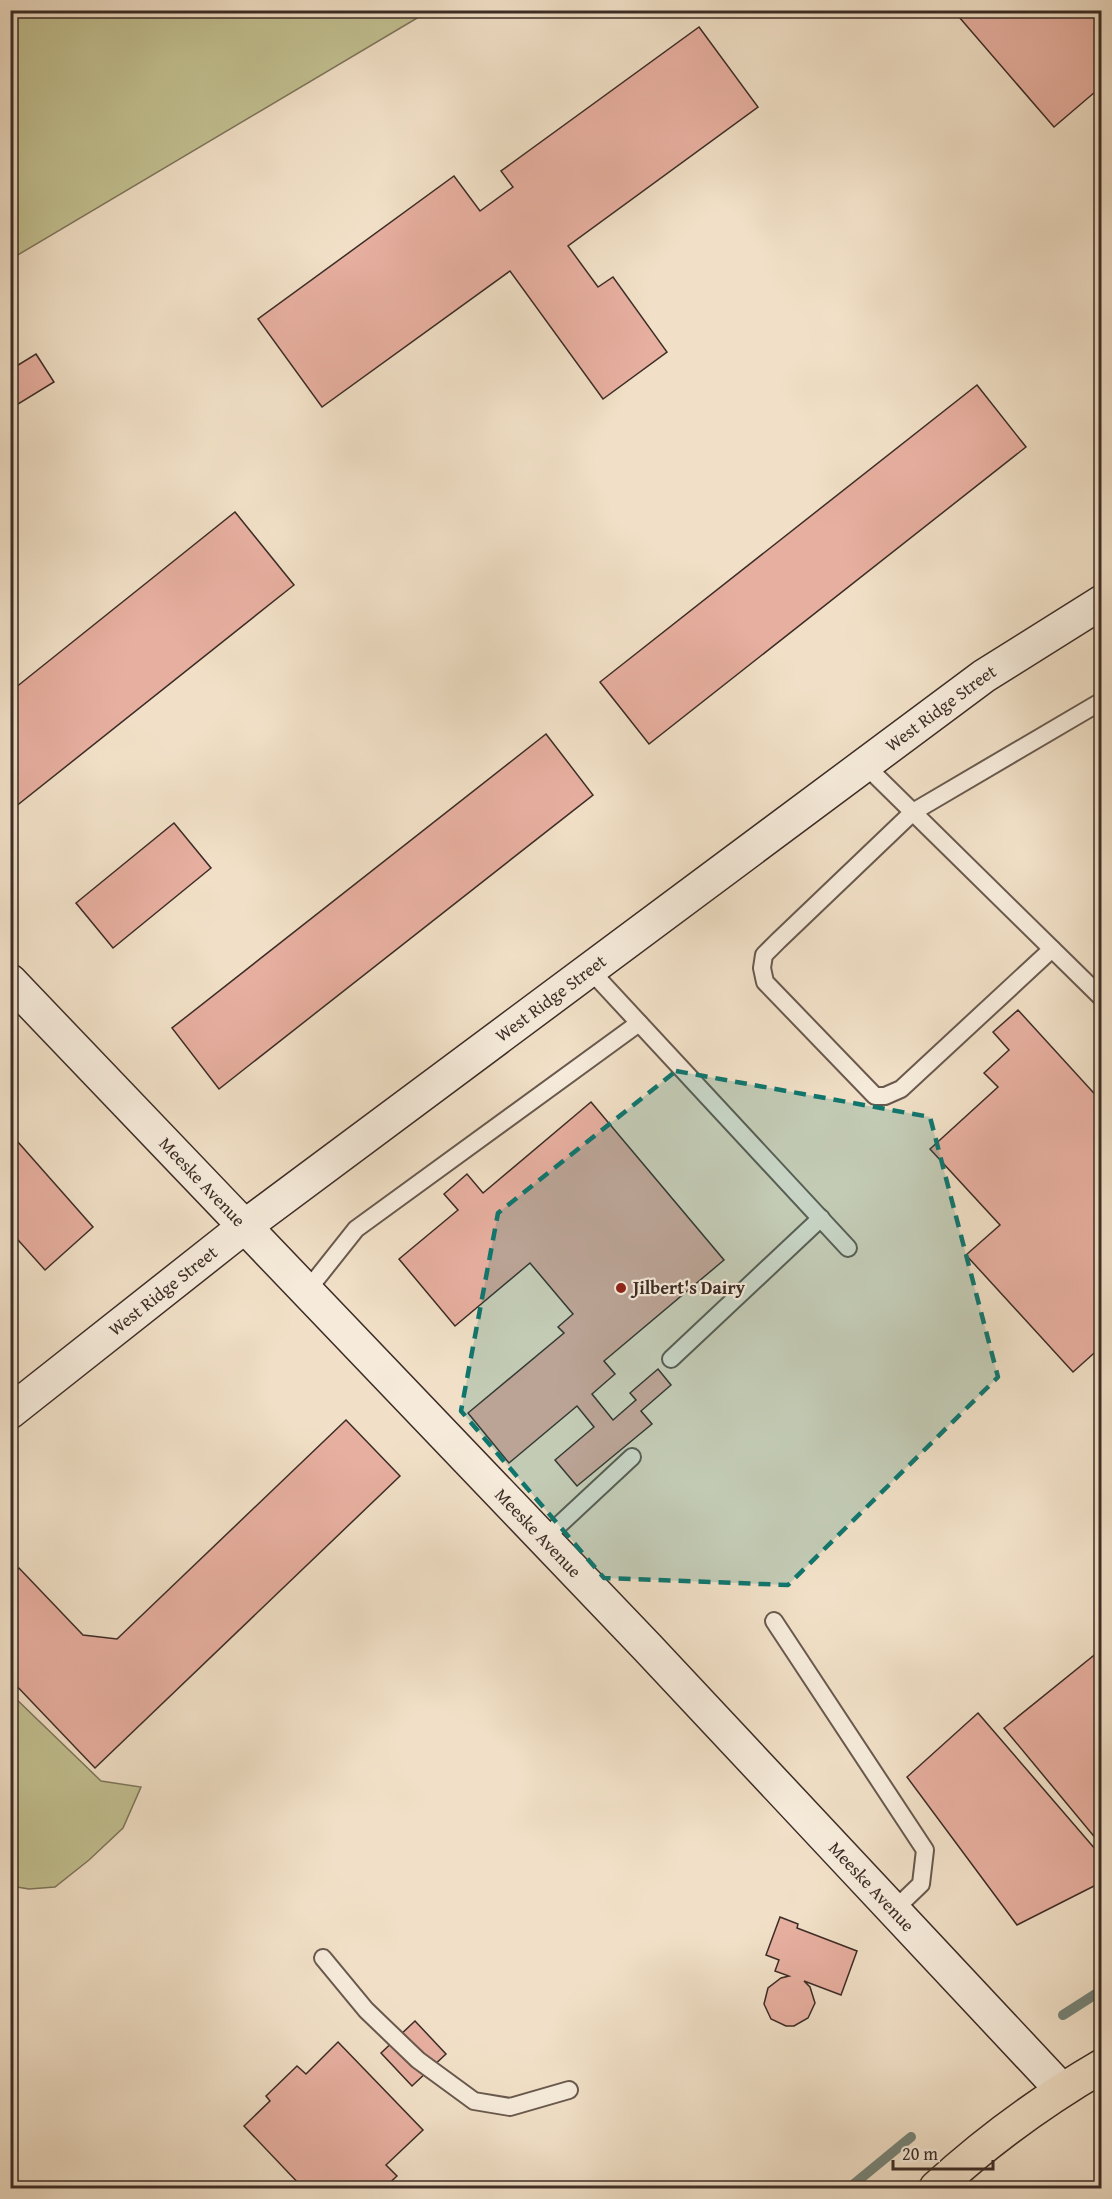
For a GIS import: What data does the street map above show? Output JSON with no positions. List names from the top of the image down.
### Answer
{
  "streets": {
    "street": ["West Ridge Street", "Meeske Avenue"]
  },
  "crossings": [
    ["West Ridge Street", "Meeske Avenue"]
  ],
  "places": ["Jilbert's Dairy"],
  "scale_bar": "20 m"
}
